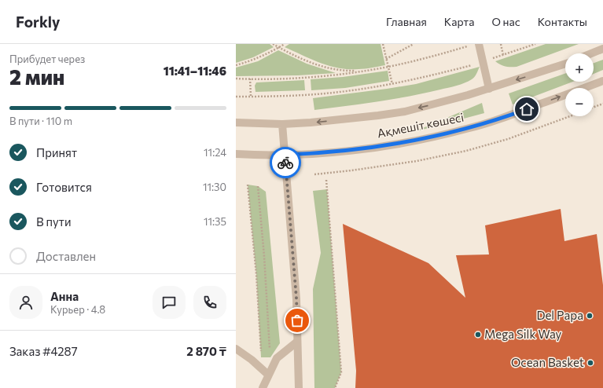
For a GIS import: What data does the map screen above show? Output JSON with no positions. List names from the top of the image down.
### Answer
{
  "streets": {
    "street": ["Ақмешіт көшесі"]
  },
  "places": ["Del Papa", "Mega Silk Way", "Ocean Basket"],
  "page": {
    "header": "Forkly",
    "nav": [
      "Главная",
      "Карта",
      "О нас",
      "Контакты"
    ],
    "heading": ["2 мин", "Прибудет через", "11:41–11:46"],
    "panel": [
      "Анна",
      "Курьер · 4.8",
      "Заказ #4287",
      "2 870 ₸"
    ],
    "map_buttons": ["+", "−"],
    "bar": "В пути · 110 m",
    "list": [
      ["Принят", "11:24"],
      ["Готовится", "11:30"],
      ["В пути", "11:35"],
      "Доставлен"
    ]
  }
}
